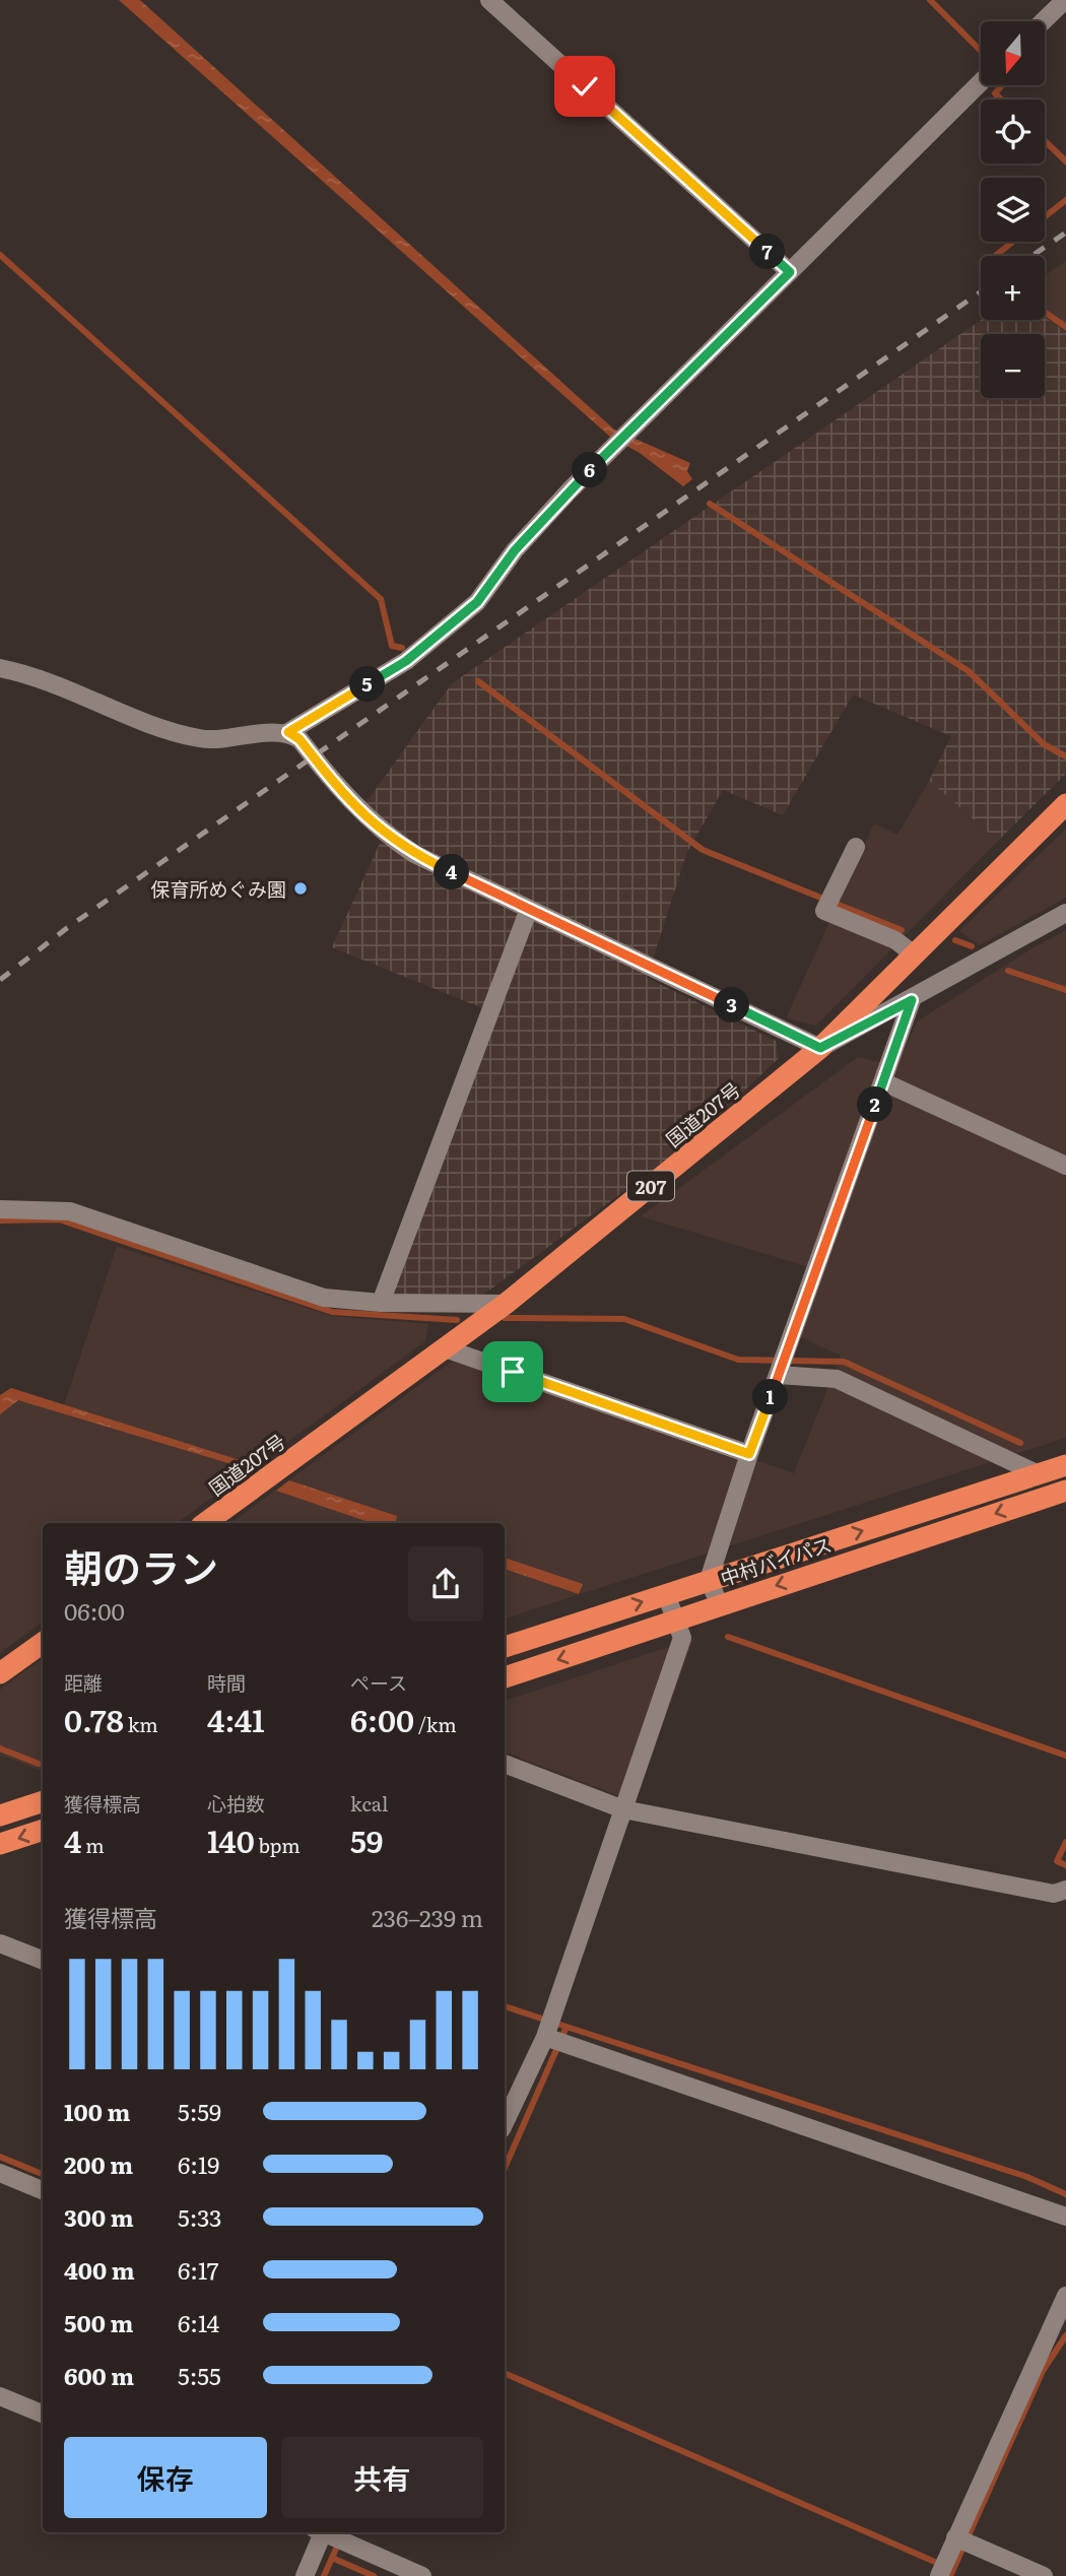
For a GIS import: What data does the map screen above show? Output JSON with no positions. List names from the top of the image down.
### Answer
{
  "streets": {
    "highway": ["国道207号", "207", "中村バイパス"]
  },
  "places": ["保育所めぐみ園"],
  "north": "bottom",
  "page": {
    "map_buttons": ["+", "−"],
    "pins": [
      "7",
      "6",
      "5",
      "4",
      "3",
      "2",
      "1"
    ],
    "heading": ["朝のラン", "06:00"],
    "stats": [
      ["距離", "0.78 km"],
      ["時間", "4:41"],
      ["ペース", "6:00 /km"],
      ["獲得標高", "4 m"],
      ["心拍数", "140 bpm"],
      ["kcal", "59"]
    ],
    "chart": ["獲得標高", "236–239 m"],
    "list": [
      {
        "name": "100 m",
        "note": "5:59"
      },
      {
        "name": "200 m",
        "note": "6:19"
      },
      {
        "name": "300 m",
        "note": "5:33"
      },
      {
        "name": "400 m",
        "note": "6:17"
      },
      {
        "name": "500 m",
        "note": "6:14"
      },
      {
        "name": "600 m",
        "note": "5:55"
      }
    ],
    "buttons": ["保存", "共有"]
  }
}
